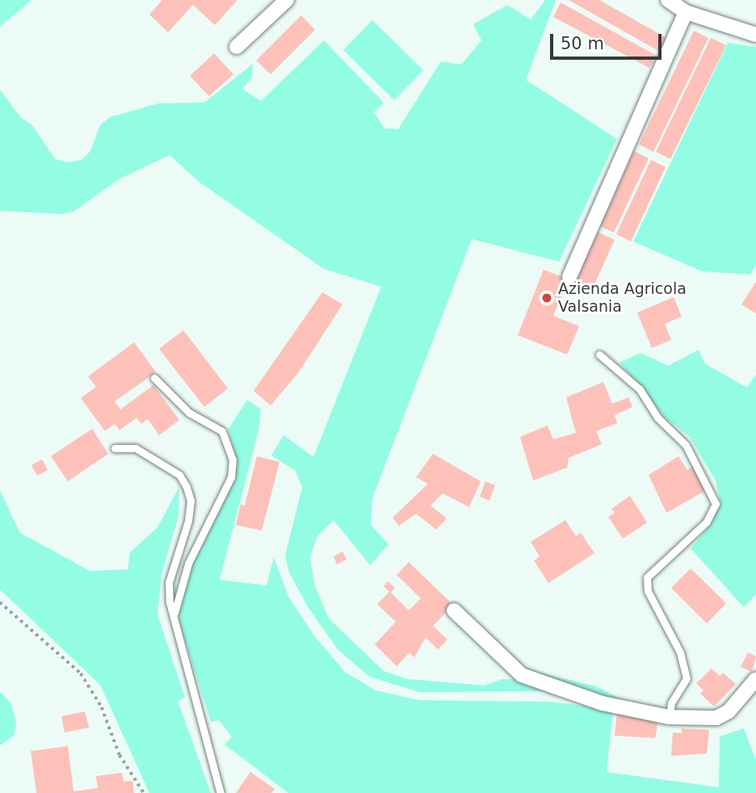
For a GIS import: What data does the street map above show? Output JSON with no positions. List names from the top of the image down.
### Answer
{
  "places": ["Azienda Agricola Valsania"],
  "scale_bar": "50 m"
}
